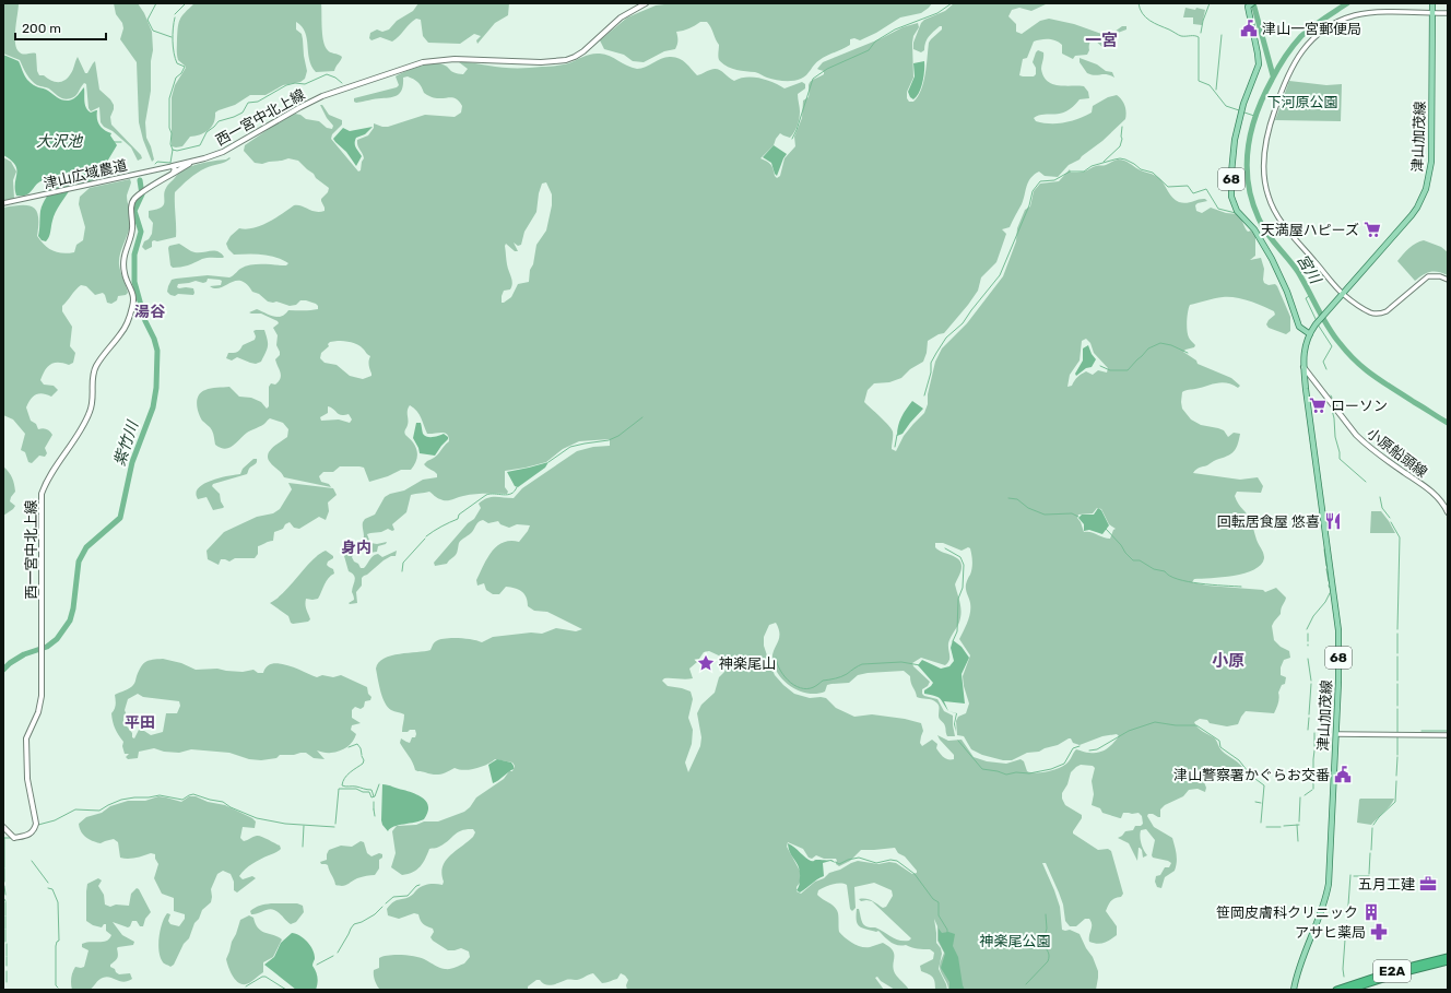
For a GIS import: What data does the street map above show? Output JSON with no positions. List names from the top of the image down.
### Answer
{
  "streets": {
    "highway": ["E2A"],
    "main road": [
      "西一宮中北上線",
      "津山加茂線",
      "68",
      "小原船頭線"
    ],
    "street": ["津山広域農道"]
  },
  "crossings": [
    ["西一宮中北上線", "津山広域農道"],
    ["津山加茂線", "68"],
    ["津山加茂線", "小原船頭線"]
  ],
  "districts": [
    "一宮",
    "湯谷",
    "身内",
    "小原",
    "平田"
  ],
  "water": ["大沢池", "宮川", "紫竹川"],
  "parks": ["下河原公園", "神楽尾公園"],
  "places": {
    "public building": ["津山一宮郵便局", "津山警察署かぐらお交番"],
    "supermarket": ["天満屋ハピーズ", "ローソン"],
    "restaurant": ["回転居食屋 悠喜"],
    "place": ["神楽尾山"],
    "office": ["五月工建"],
    "building": ["笹岡皮膚科クリニック"],
    "pharmacy": ["アサヒ薬局"]
  },
  "scale_bar": "200 m"
}
